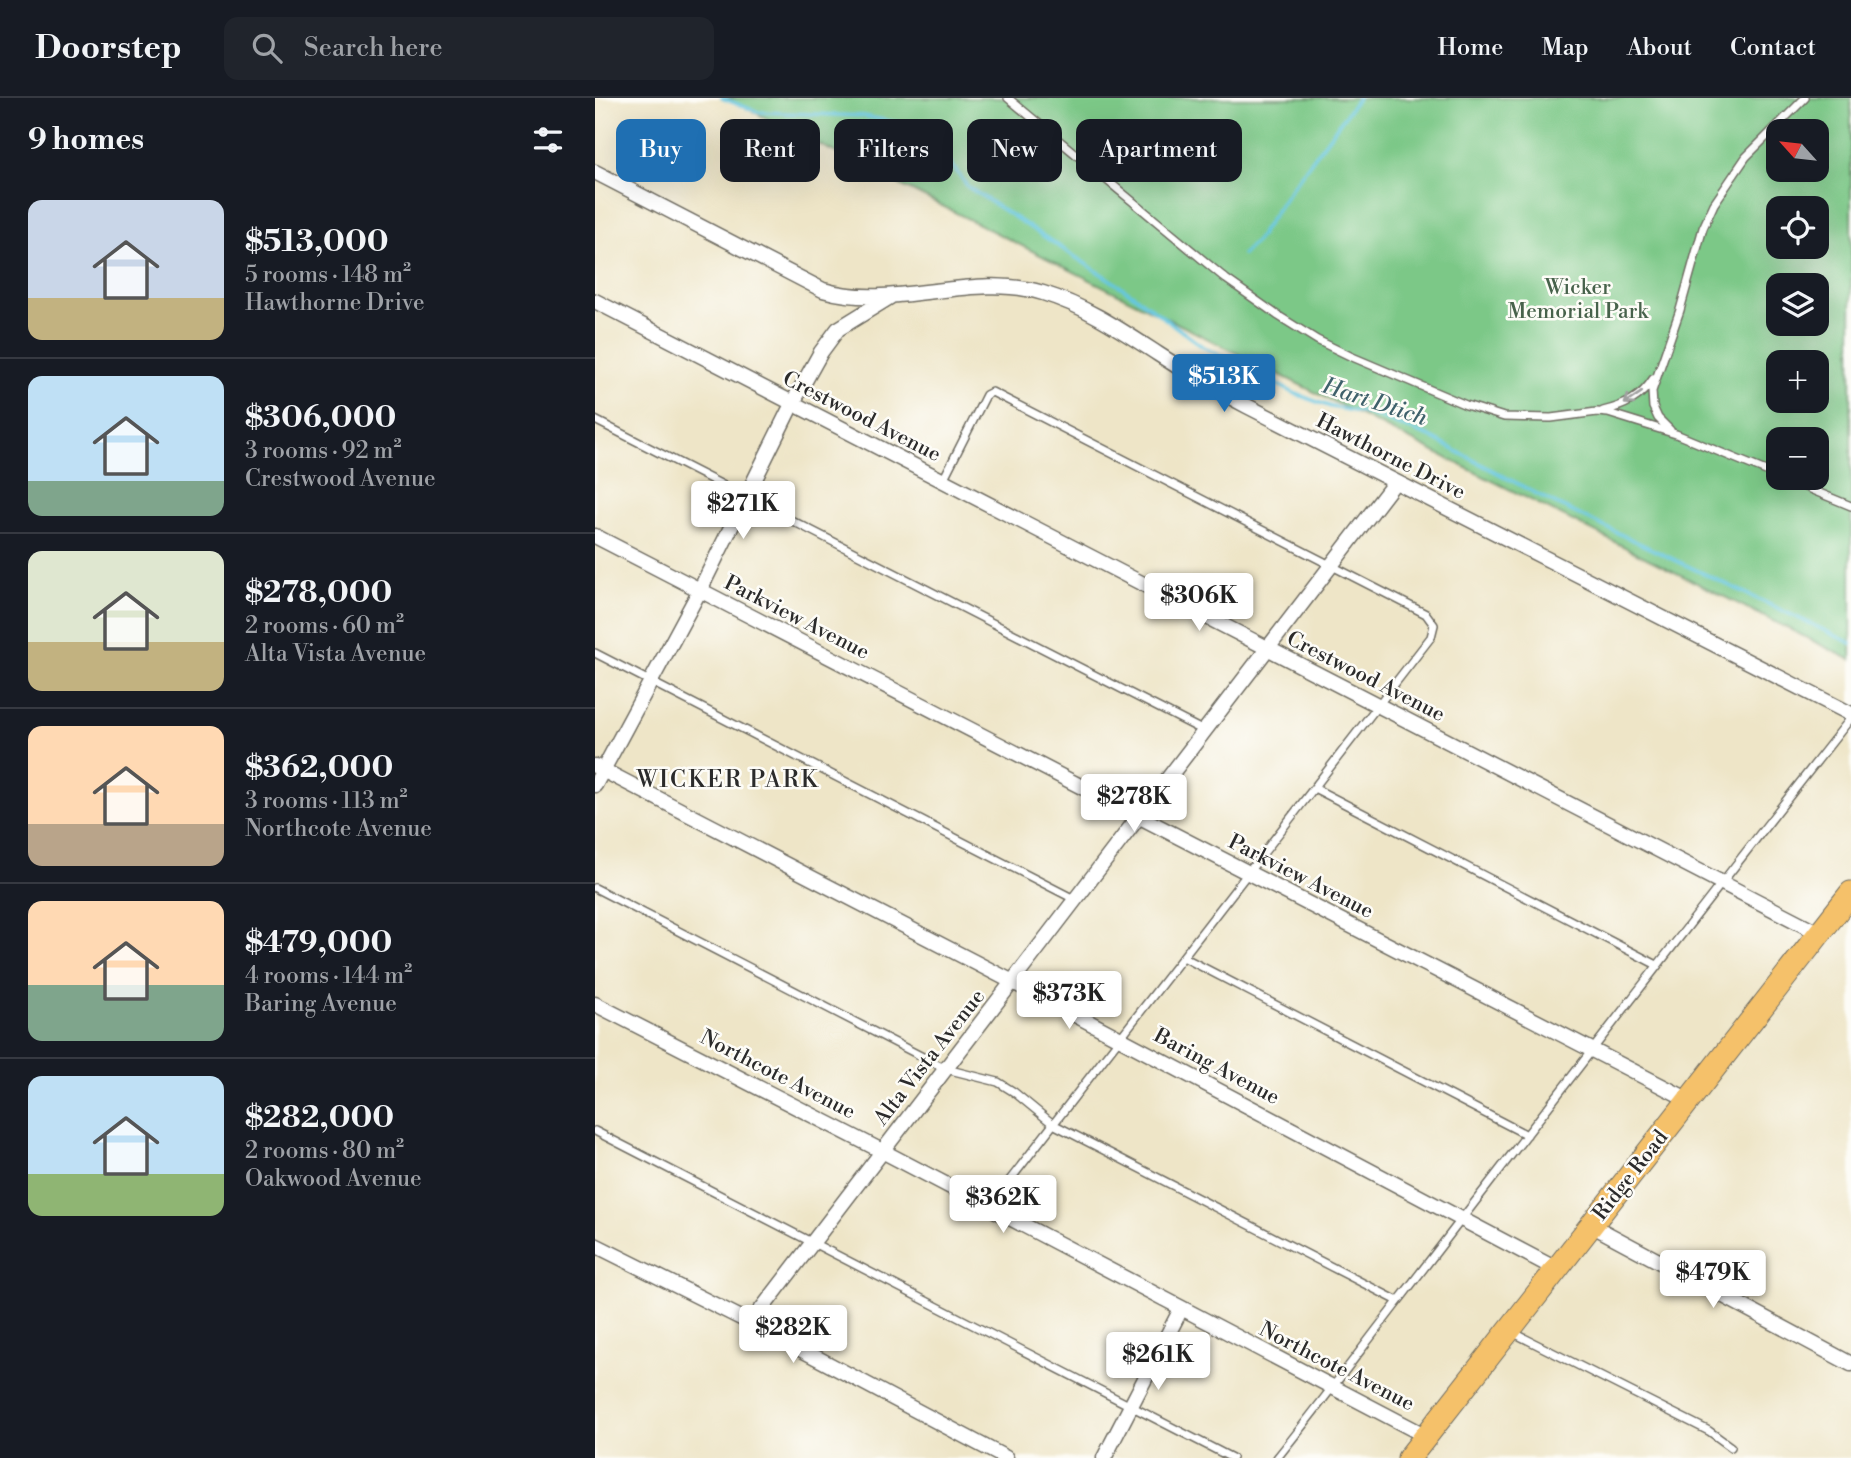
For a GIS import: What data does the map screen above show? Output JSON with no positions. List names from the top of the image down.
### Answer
{
  "streets": {
    "main road": ["Ridge Road"],
    "street": [
      "Crestwood Avenue",
      "Hawthorne Drive",
      "Parkview Avenue",
      "Alta Vista Avenue",
      "Baring Avenue",
      "Northcote Avenue"
    ]
  },
  "crossings": [
    ["Crestwood Avenue", "Alta Vista Avenue"],
    ["Crestwood Avenue", "Ridge Road"],
    ["Hawthorne Drive", "Alta Vista Avenue"],
    ["Parkview Avenue", "Alta Vista Avenue"],
    ["Parkview Avenue", "Ridge Road"],
    ["Alta Vista Avenue", "Baring Avenue"],
    ["Alta Vista Avenue", "Northcote Avenue"],
    ["Baring Avenue", "Ridge Road"],
    ["Northcote Avenue", "Ridge Road"]
  ],
  "districts": ["WICKER PARK"],
  "water": ["Hart Dtich"],
  "parks": ["Wicker Memorial Park"],
  "north": "top left",
  "page": {
    "header": "Doorstep",
    "search": "Search here",
    "nav": [
      "Home",
      "Map",
      "About",
      "Contact"
    ],
    "heading": "9 homes",
    "map_buttons": ["+", "−"],
    "chip": [
      "Buy",
      "Rent",
      "Filters",
      "New",
      "Apartment"
    ],
    "list": [
      {
        "name": "$513,000",
        "note": "5 rooms · 148 m² · Hawthorne Drive"
      },
      {
        "name": "$306,000",
        "note": "3 rooms · 92 m² · Crestwood Avenue"
      },
      {
        "name": "$278,000",
        "note": "2 rooms · 60 m² · Alta Vista Avenue"
      },
      {
        "name": "$362,000",
        "note": "3 rooms · 113 m² · Northcote Avenue"
      },
      {
        "name": "$479,000",
        "note": "4 rooms · 144 m² · Baring Avenue"
      },
      {
        "name": "$282,000",
        "note": "2 rooms · 80 m² · Oakwood Avenue"
      }
    ],
    "price": [
      "$513K",
      "$271K",
      "$306K",
      "$278K",
      "$373K",
      "$362K",
      "$479K",
      "$282K",
      "$261K"
    ]
  }
}
